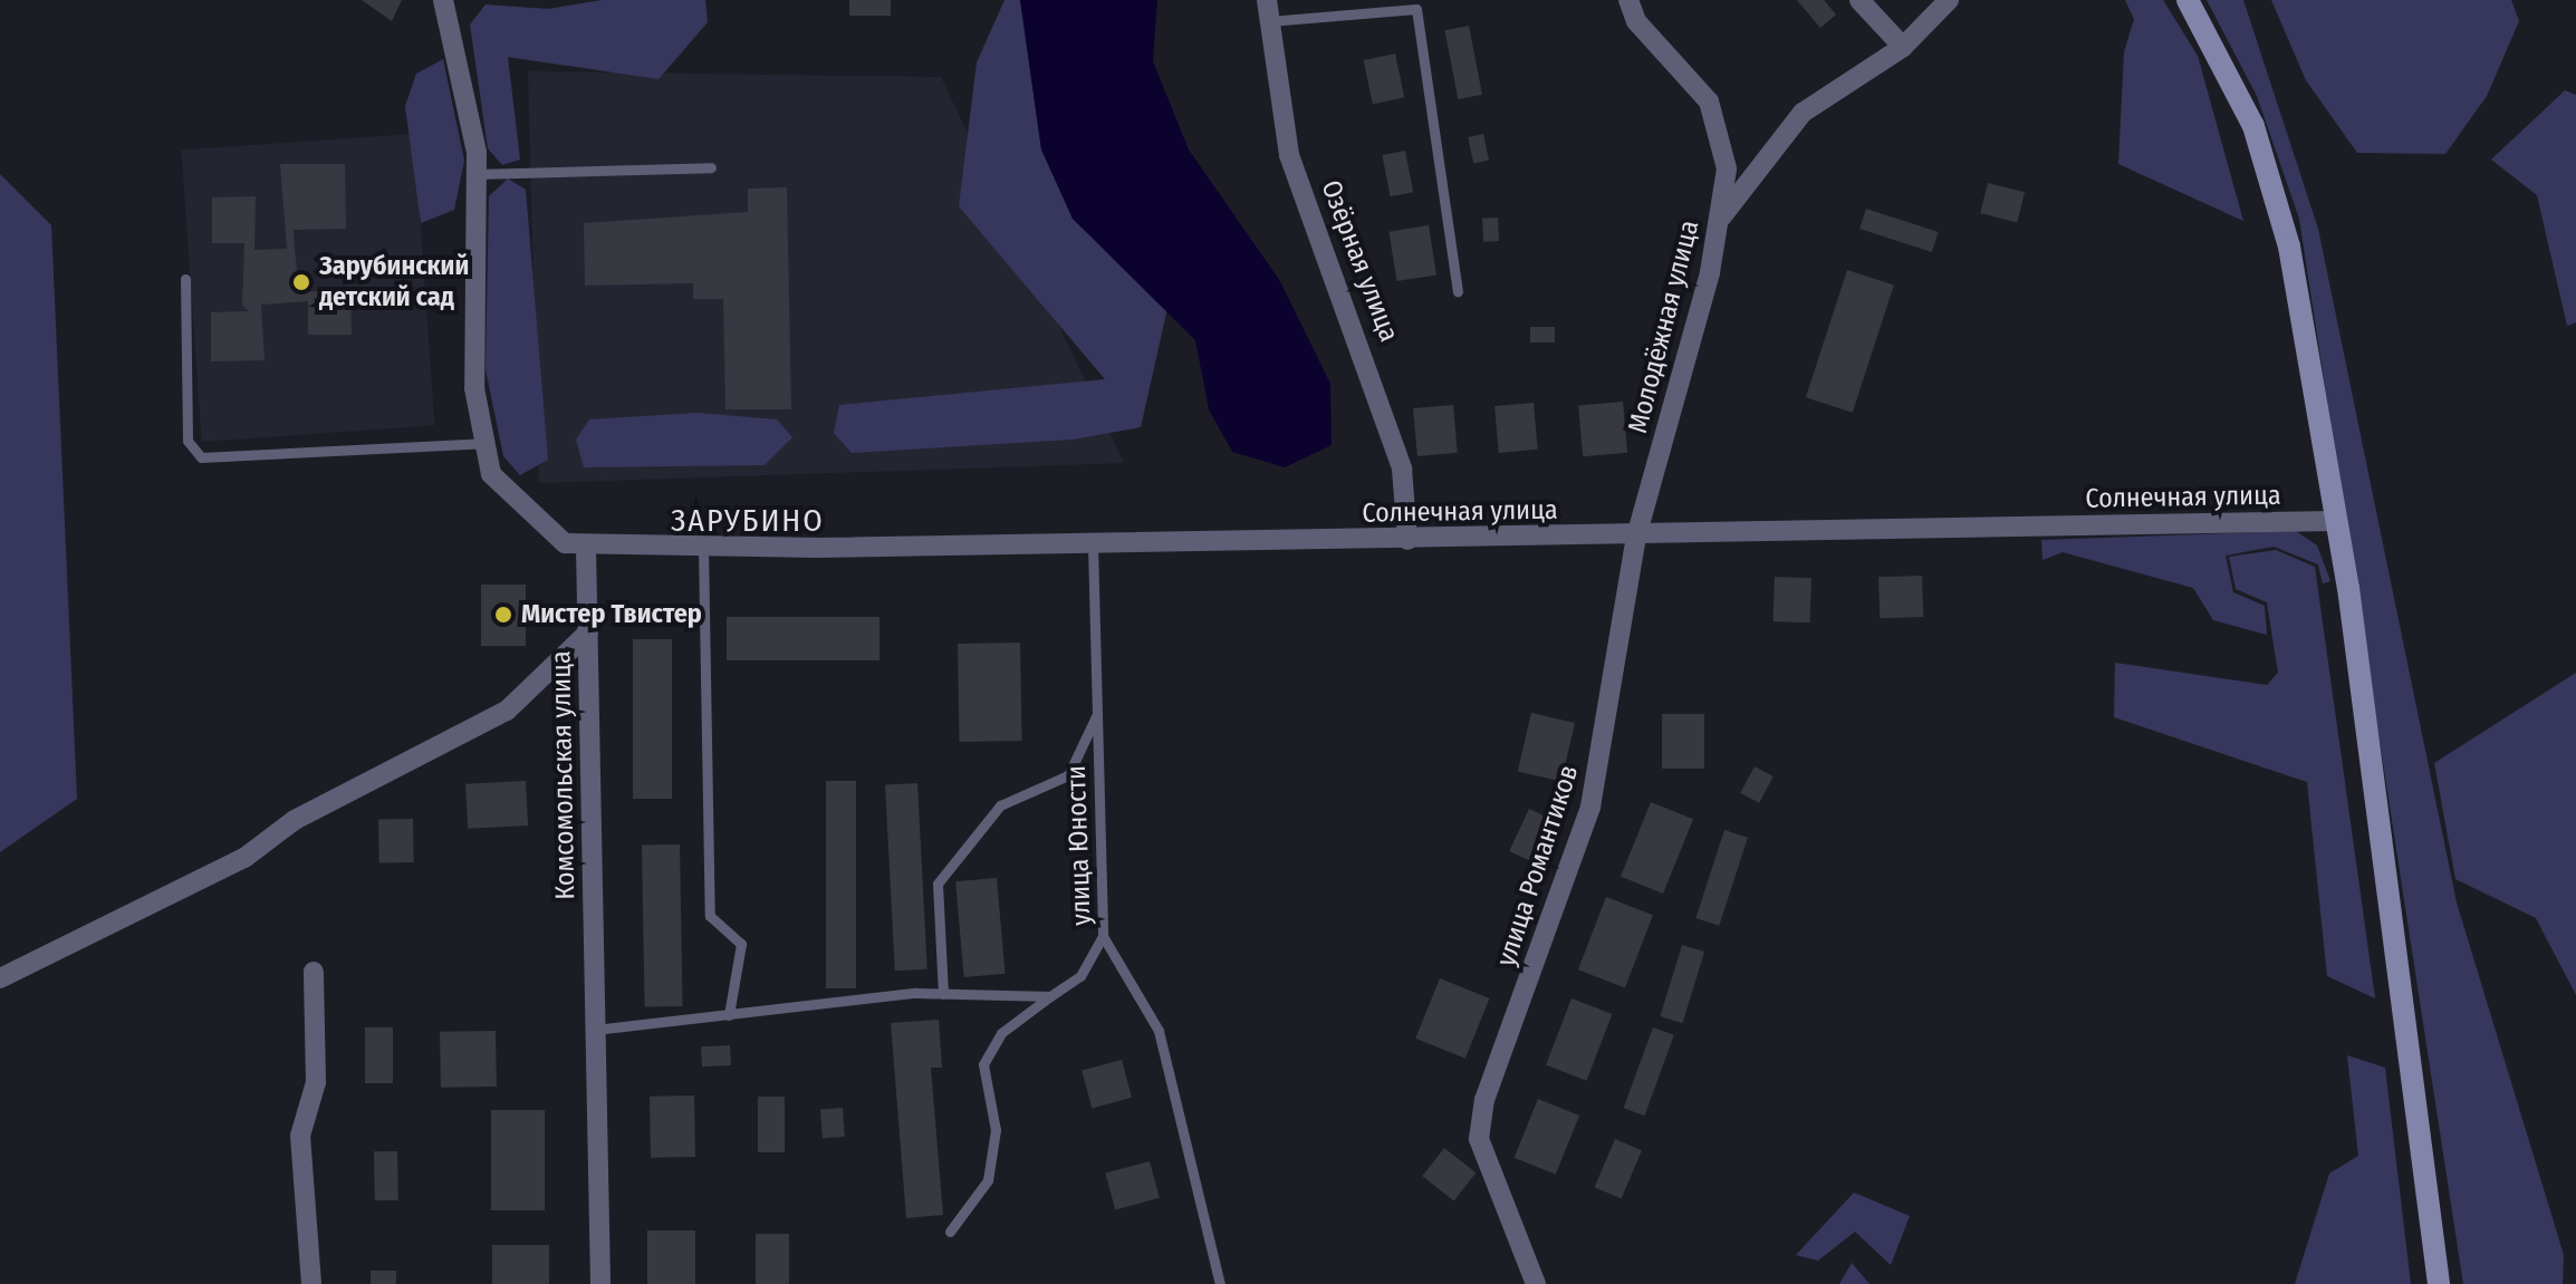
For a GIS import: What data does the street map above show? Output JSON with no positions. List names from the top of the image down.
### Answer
{
  "streets": {
    "street": [
      "Озёрная улица",
      "Молодёжная улица",
      "Солнечная улица",
      "Комсомольская улица",
      "улица Романтиков"
    ],
    "lane": ["улица Юности"]
  },
  "crossings": [
    ["Озёрная улица", "Солнечная улица"],
    ["Молодёжная улица", "Солнечная улица"],
    ["Молодёжная улица", "улица Романтиков"],
    ["Солнечная улица", "Комсомольская улица"],
    ["Солнечная улица", "улица Юности"],
    ["Солнечная улица", "улица Романтиков"]
  ],
  "districts": ["ЗАРУБИНО"],
  "places": ["Зарубинский детский сад", "Мистер Твистер"]
}
